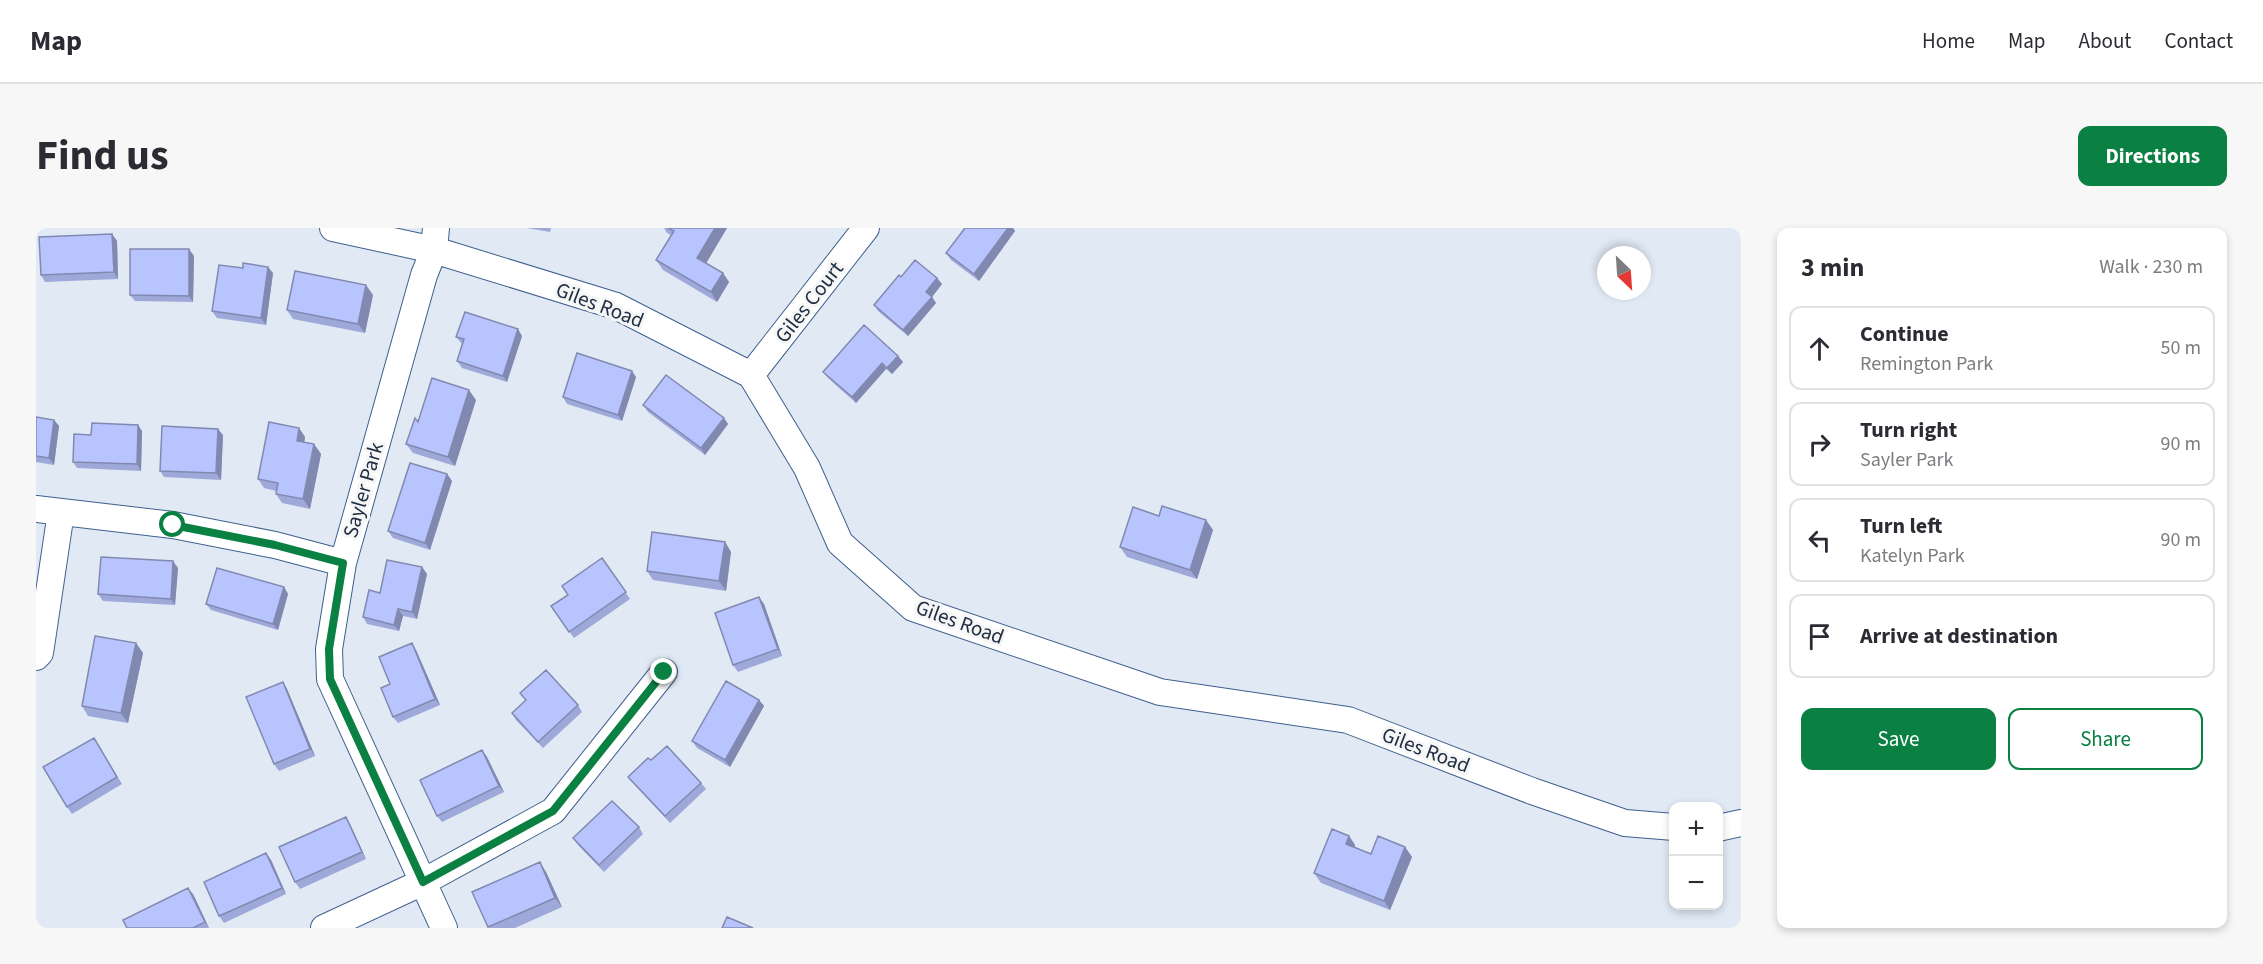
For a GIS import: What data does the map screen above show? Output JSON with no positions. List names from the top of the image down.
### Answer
{
  "streets": {
    "street": ["Giles Court", "Giles Road", "Sayler Park"]
  },
  "crossings": [
    ["Giles Court", "Giles Road"],
    ["Giles Road", "Sayler Park"]
  ],
  "north": "bottom right",
  "page": {
    "header": "Map",
    "nav": [
      "Home",
      "Map",
      "About",
      "Contact"
    ],
    "title": "Find us",
    "buttons": [
      "Directions",
      ["Save", "Share"]
    ],
    "heading": ["3 min", "Walk · 230 m"],
    "list": [
      ["Continue", "Remington Park", "50 m"],
      ["Turn right", "Sayler Park", "90 m"],
      ["Turn left", "Katelyn Park", "90 m"],
      "Arrive at destination"
    ],
    "map_buttons": ["+", "−"]
  }
}
